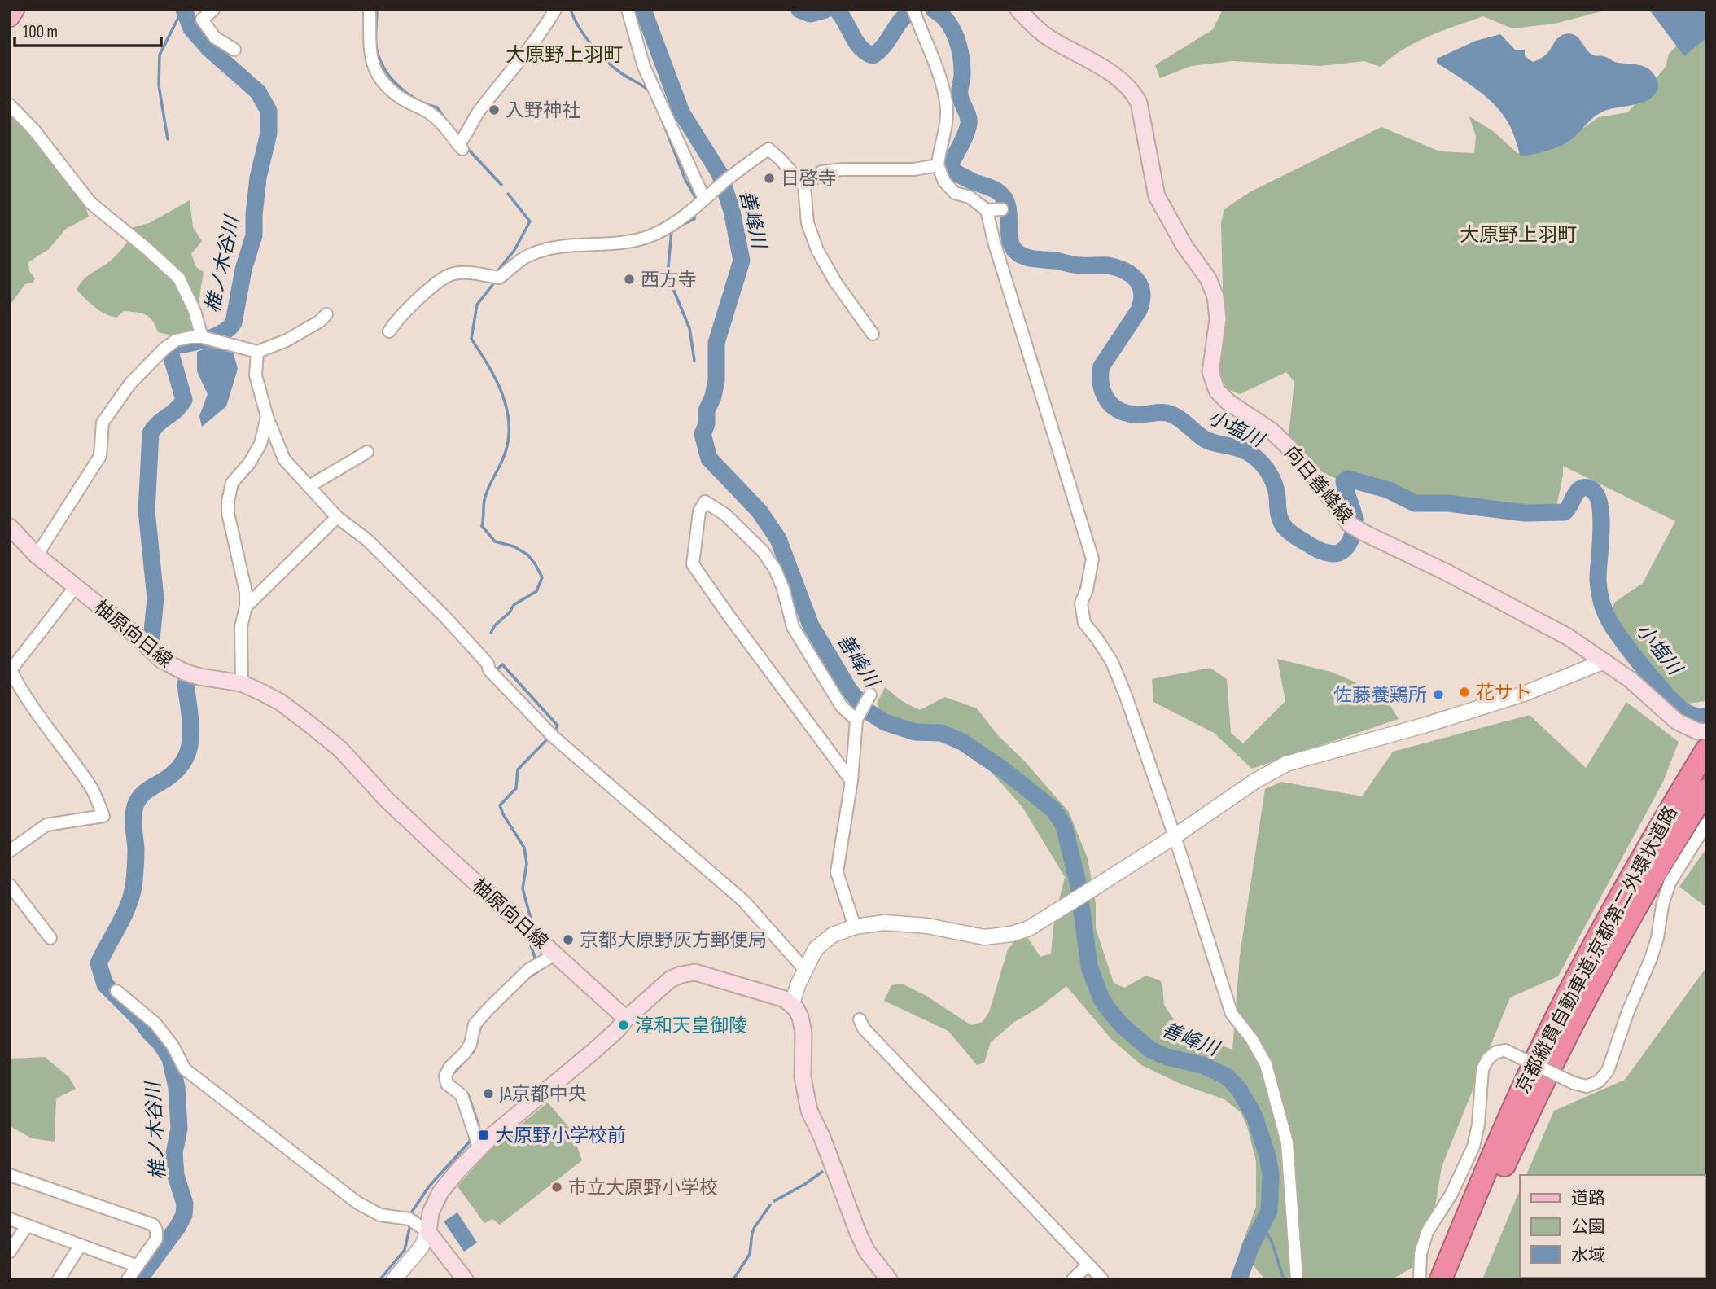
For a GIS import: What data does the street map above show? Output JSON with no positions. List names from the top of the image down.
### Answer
{
  "streets": {
    "highway": ["京都縦貫自動車道;京都第二外環状道路"],
    "main road": ["向日善峰線", "柚原向日線"]
  },
  "districts": ["大原野上羽町", "大原野上羽町"],
  "water": ["善峰川", "椎ノ木谷川", "小塩川"],
  "places": {
    "other": [
      "入野神社",
      "日啓寺",
      "西方寺",
      "花サト",
      "佐藤養鶏所",
      "京都大原野灰方郵便局",
      "淳和天皇御陵",
      "JA京都中央",
      "市立大原野小学校"
    ],
    "transit": ["大原野小学校前"]
  },
  "legend": ["道路", "公園", "水域"],
  "scale_bar": "100 m"
}
